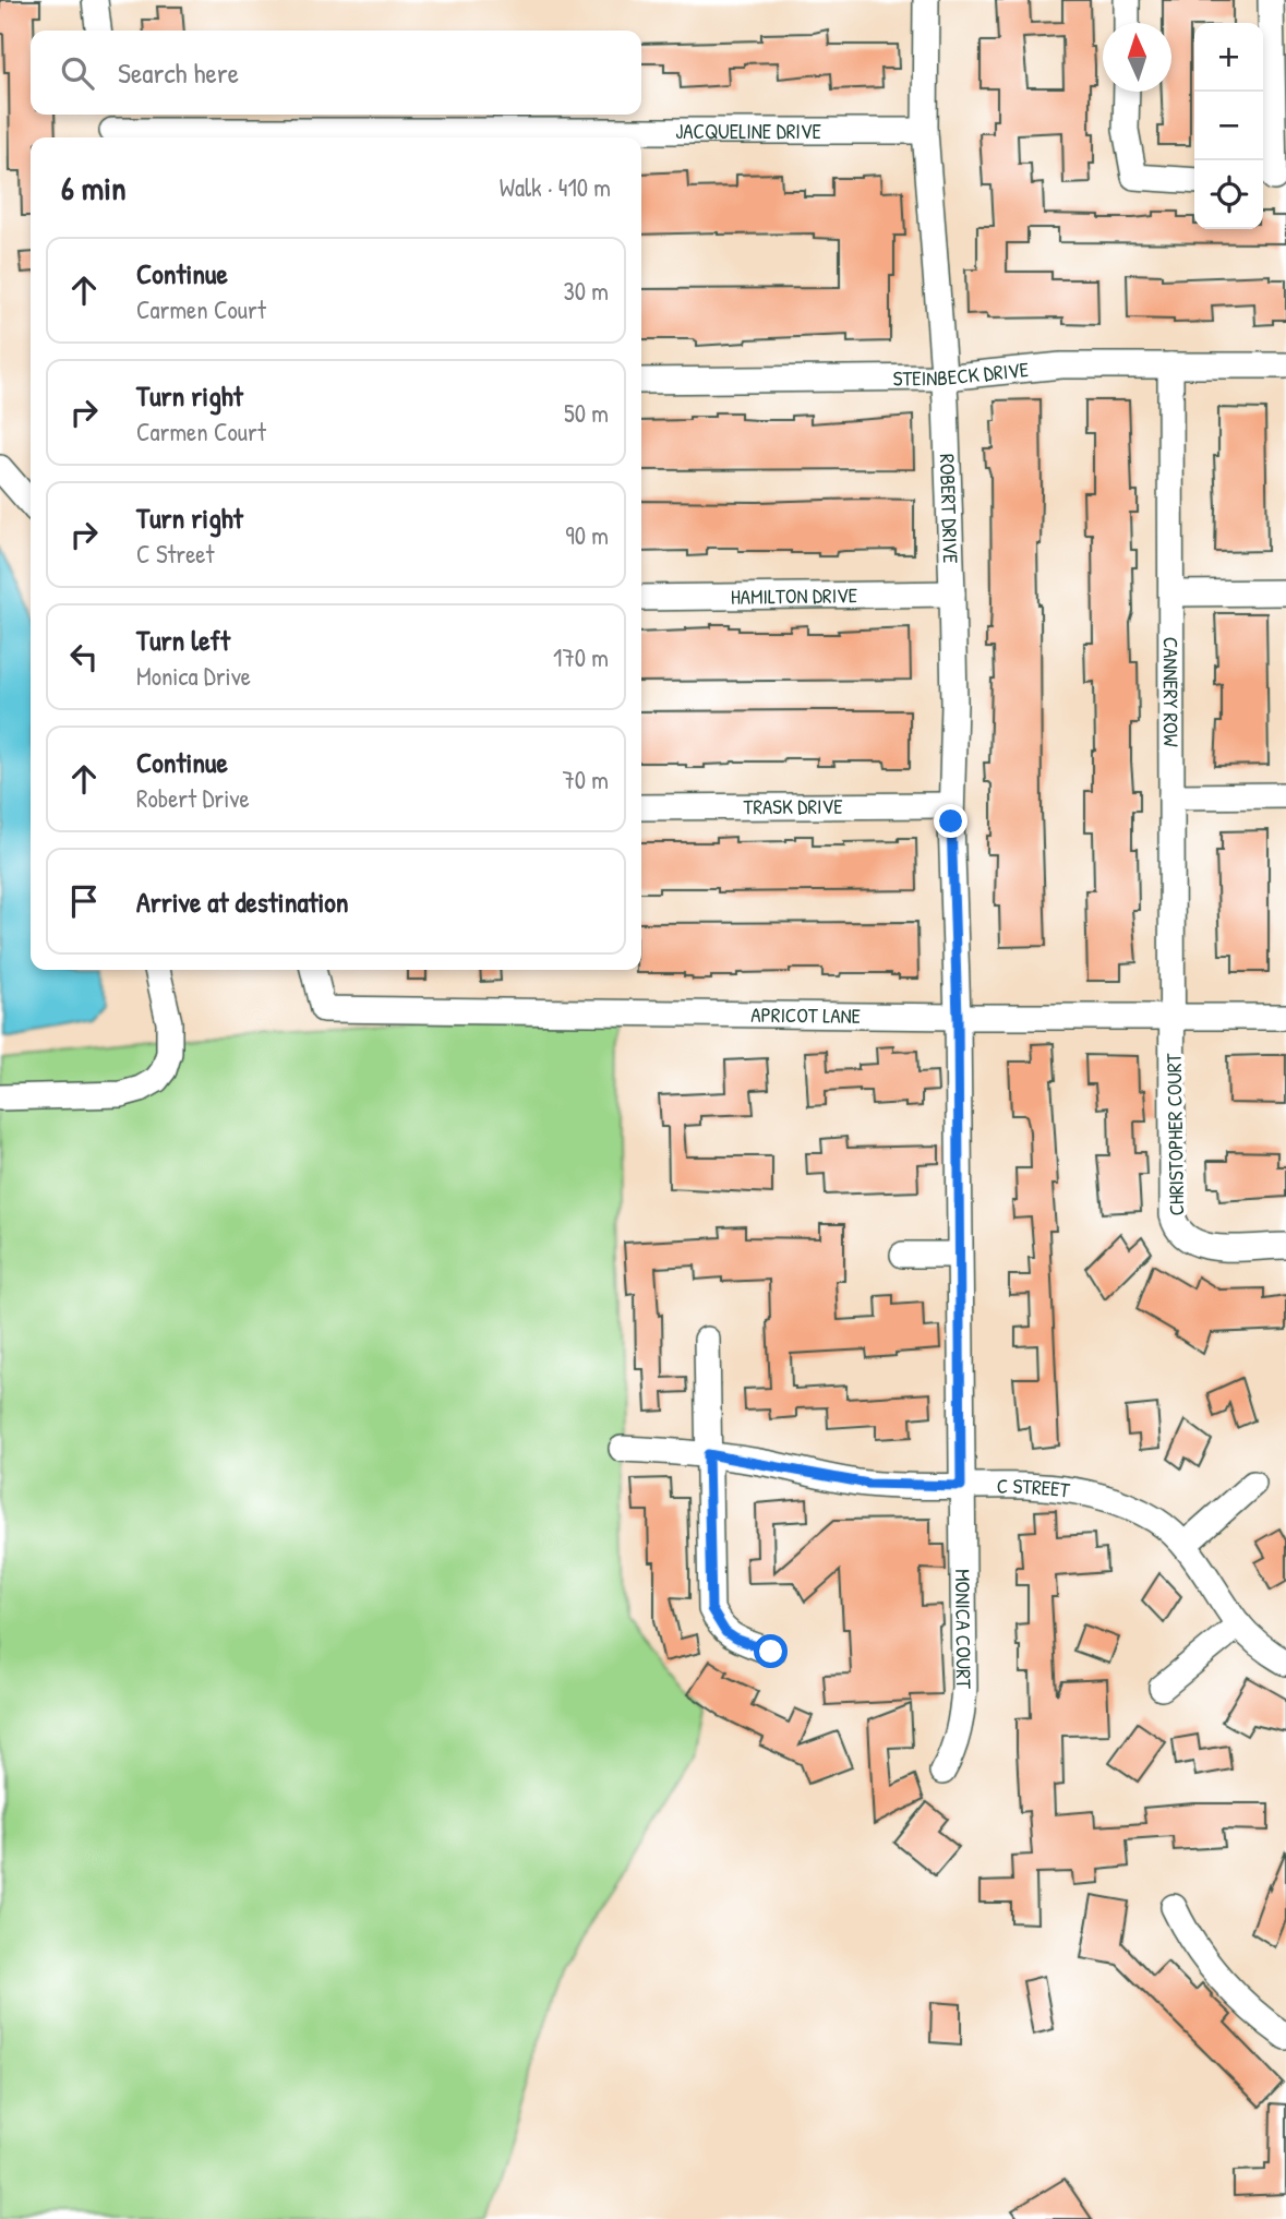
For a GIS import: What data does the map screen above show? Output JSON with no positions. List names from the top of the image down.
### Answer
{
  "streets": {
    "street": [
      "JACQUELINE DRIVE",
      "STEINBECK DRIVE",
      "ROBERT DRIVE",
      "HAMILTON DRIVE",
      "CANNERY ROW",
      "TRASK DRIVE",
      "APRICOT LANE",
      "CHRISTOPHER COURT",
      "C STREET",
      "MONICA COURT"
    ]
  },
  "crossings": [
    ["JACQUELINE DRIVE", "ROBERT DRIVE"],
    ["STEINBECK DRIVE", "ROBERT DRIVE"],
    ["STEINBECK DRIVE", "CANNERY ROW"],
    ["ROBERT DRIVE", "HAMILTON DRIVE"],
    ["ROBERT DRIVE", "TRASK DRIVE"],
    ["ROBERT DRIVE", "APRICOT LANE"],
    ["ROBERT DRIVE", "MONICA COURT"],
    ["CANNERY ROW", "APRICOT LANE"],
    ["CANNERY ROW", "CHRISTOPHER COURT"],
    ["APRICOT LANE", "CHRISTOPHER COURT"],
    ["C STREET", "MONICA COURT"]
  ],
  "north": "top",
  "page": {
    "map_buttons": ["+", "−"],
    "search": "Search here",
    "heading": ["6 min", "Walk · 410 m"],
    "list": [
      ["Continue", "Carmen Court", "30 m"],
      ["Turn right", "Carmen Court", "50 m"],
      ["Turn right", "C Street", "90 m"],
      ["Turn left", "Monica Drive", "170 m"],
      ["Continue", "Robert Drive", "70 m"],
      "Arrive at destination"
    ]
  }
}
